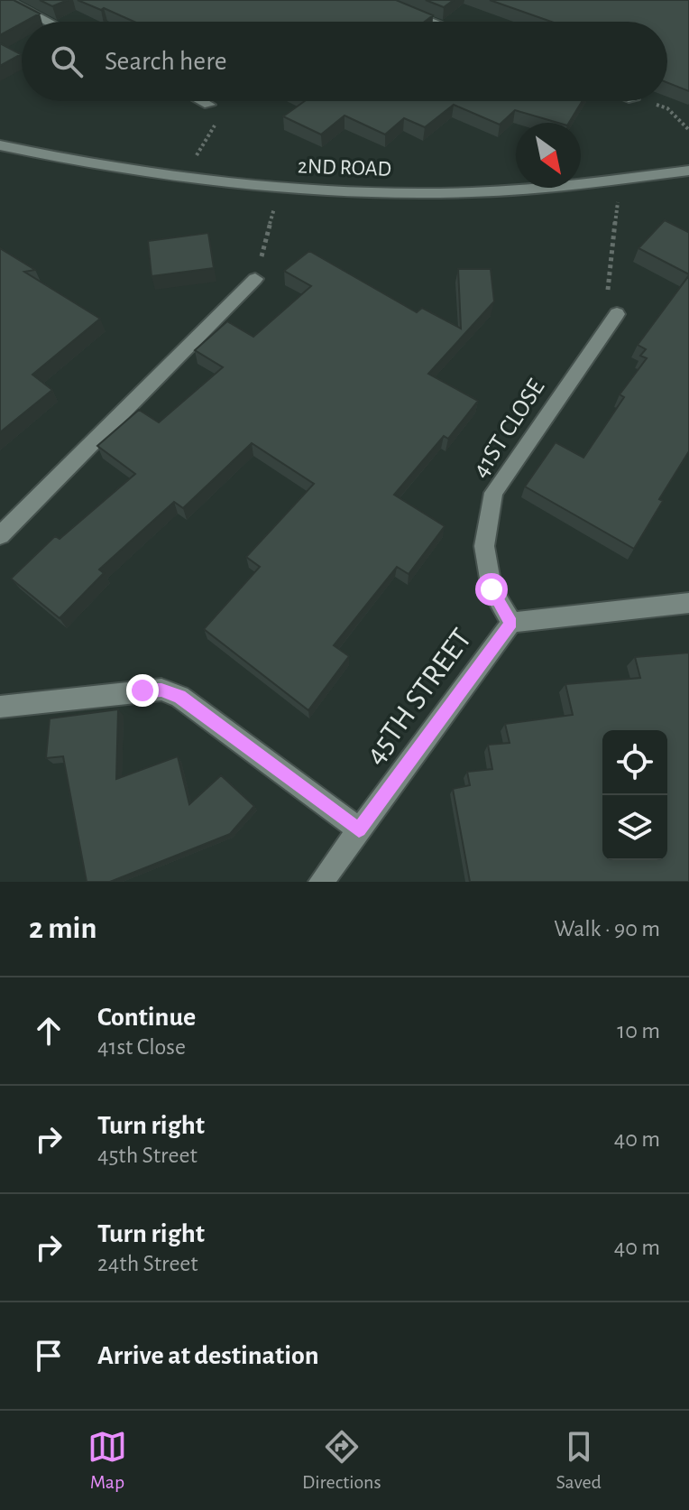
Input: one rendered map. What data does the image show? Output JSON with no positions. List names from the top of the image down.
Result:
{
  "streets": {
    "street": ["2ND ROAD", "41ST CLOSE", "45TH STREET"]
  },
  "crossings": [
    ["41ST CLOSE", "45TH STREET"]
  ],
  "north": "bottom right",
  "page": {
    "search": "Search here",
    "heading": ["2 min", "Walk · 90 m"],
    "list": [
      ["Continue", "41st Close", "10 m"],
      ["Turn right", "45th Street", "40 m"],
      ["Turn right", "24th Street", "40 m"],
      "Arrive at destination"
    ],
    "nav": ["Map", "Directions", "Saved"]
  }
}
